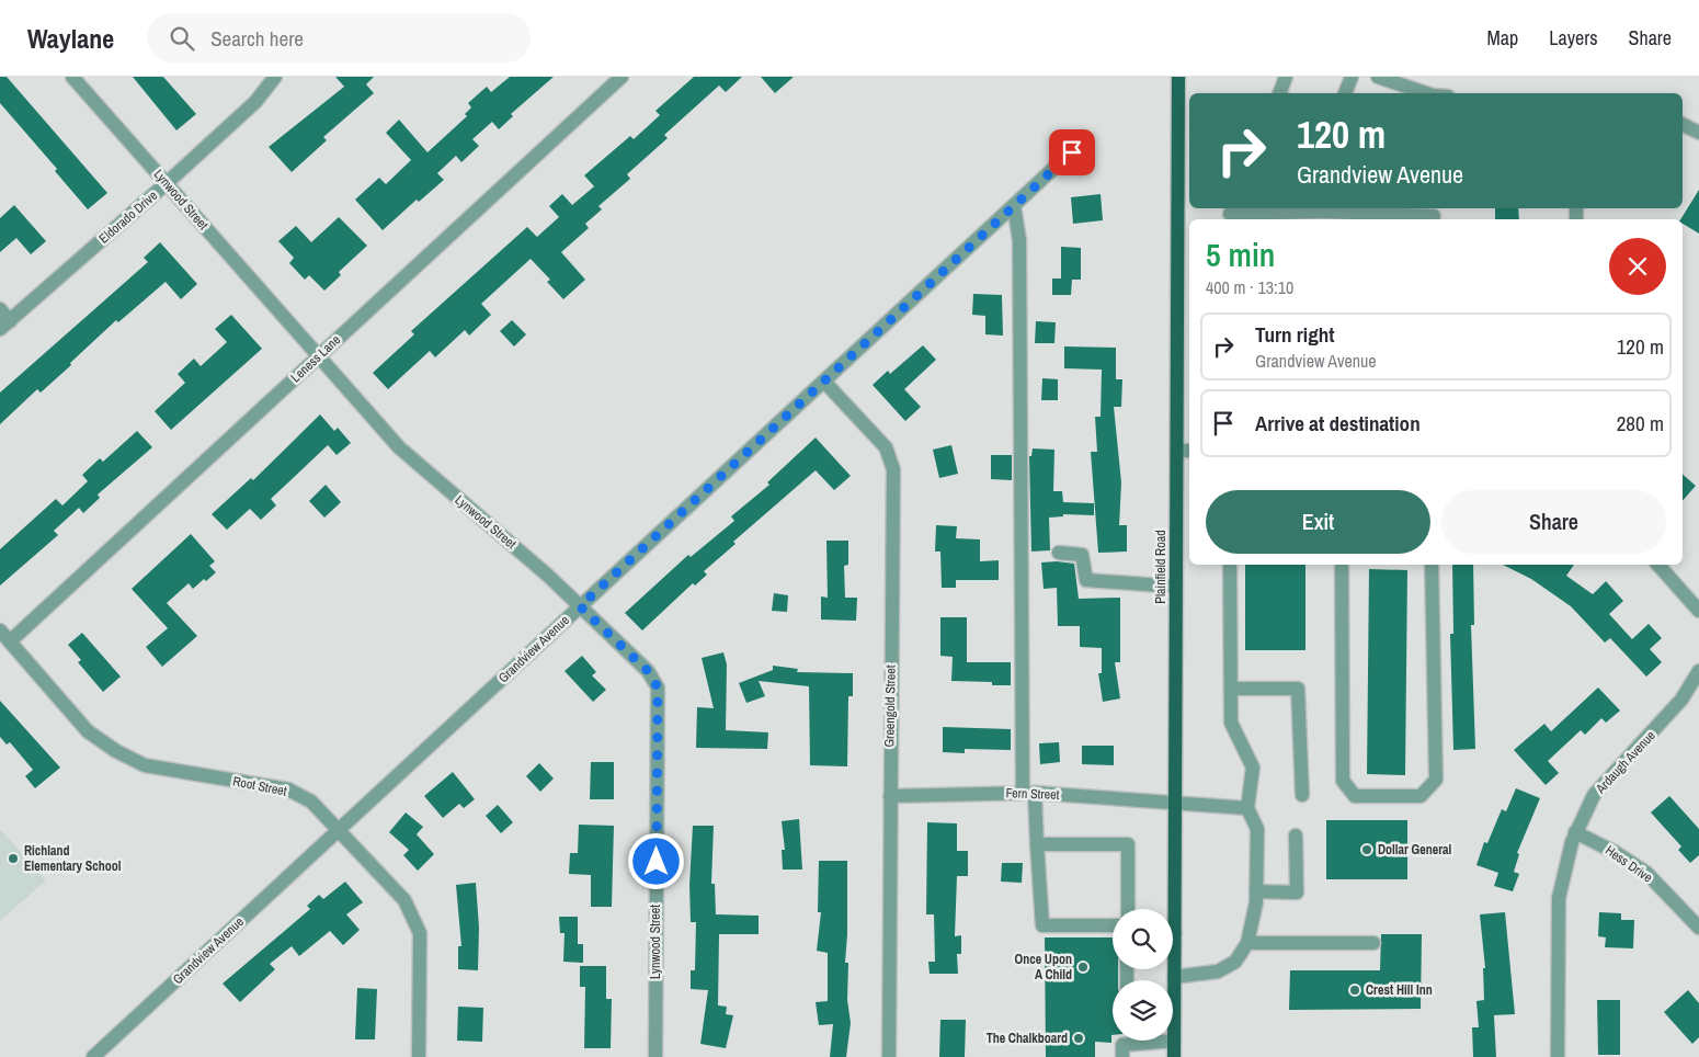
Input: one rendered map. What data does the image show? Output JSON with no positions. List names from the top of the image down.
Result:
{
  "streets": {
    "main road": ["Plainfield Road"],
    "street": [
      "Lynwood Street",
      "Eldorado Drive",
      "Leness Lane",
      "Grandview Avenue",
      "Greengold Street",
      "Ardaugh Avenue",
      "Root Street",
      "Fern Street",
      "Hess Drive"
    ]
  },
  "crossings": [
    ["Lynwood Street", "Eldorado Drive"],
    ["Lynwood Street", "Leness Lane"],
    ["Lynwood Street", "Grandview Avenue"],
    ["Leness Lane", "Root Street"],
    ["Plainfield Road", "Fern Street"],
    ["Grandview Avenue", "Greengold Street"],
    ["Grandview Avenue", "Root Street"],
    ["Greengold Street", "Fern Street"],
    ["Ardaugh Avenue", "Hess Drive"]
  ],
  "places": [
    "Dollar General",
    "Richland Elementary School",
    "Once Upon A Child",
    "Crest Hill Inn",
    "The Chalkboard"
  ],
  "page": {
    "header": "Waylane",
    "search": "Search here",
    "nav": ["Map", "Layers", "Share"],
    "turn": ["120 m", "Grandview Avenue"],
    "heading": ["5 min", "400 m · 13:10"],
    "list": [
      {
        "name": "Turn right",
        "note": "Grandview Avenue",
        "value": "120 m"
      },
      {
        "name": "Arrive at destination",
        "value": "280 m"
      }
    ],
    "buttons": ["Exit", "Share"]
  }
}
